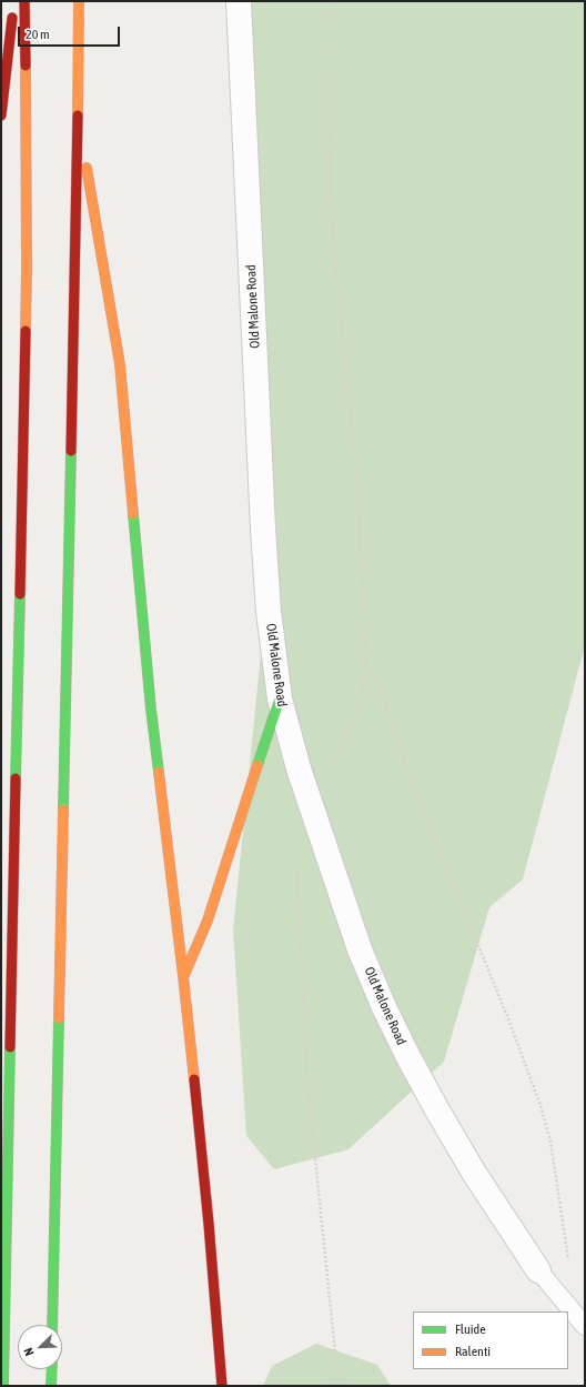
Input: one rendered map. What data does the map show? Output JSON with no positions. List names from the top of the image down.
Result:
{
  "streets": {
    "street": ["Old Malone Road"]
  },
  "legend": ["Fluide", "Ralenti"],
  "scale_bar": "20 m",
  "north": "bottom left"
}
